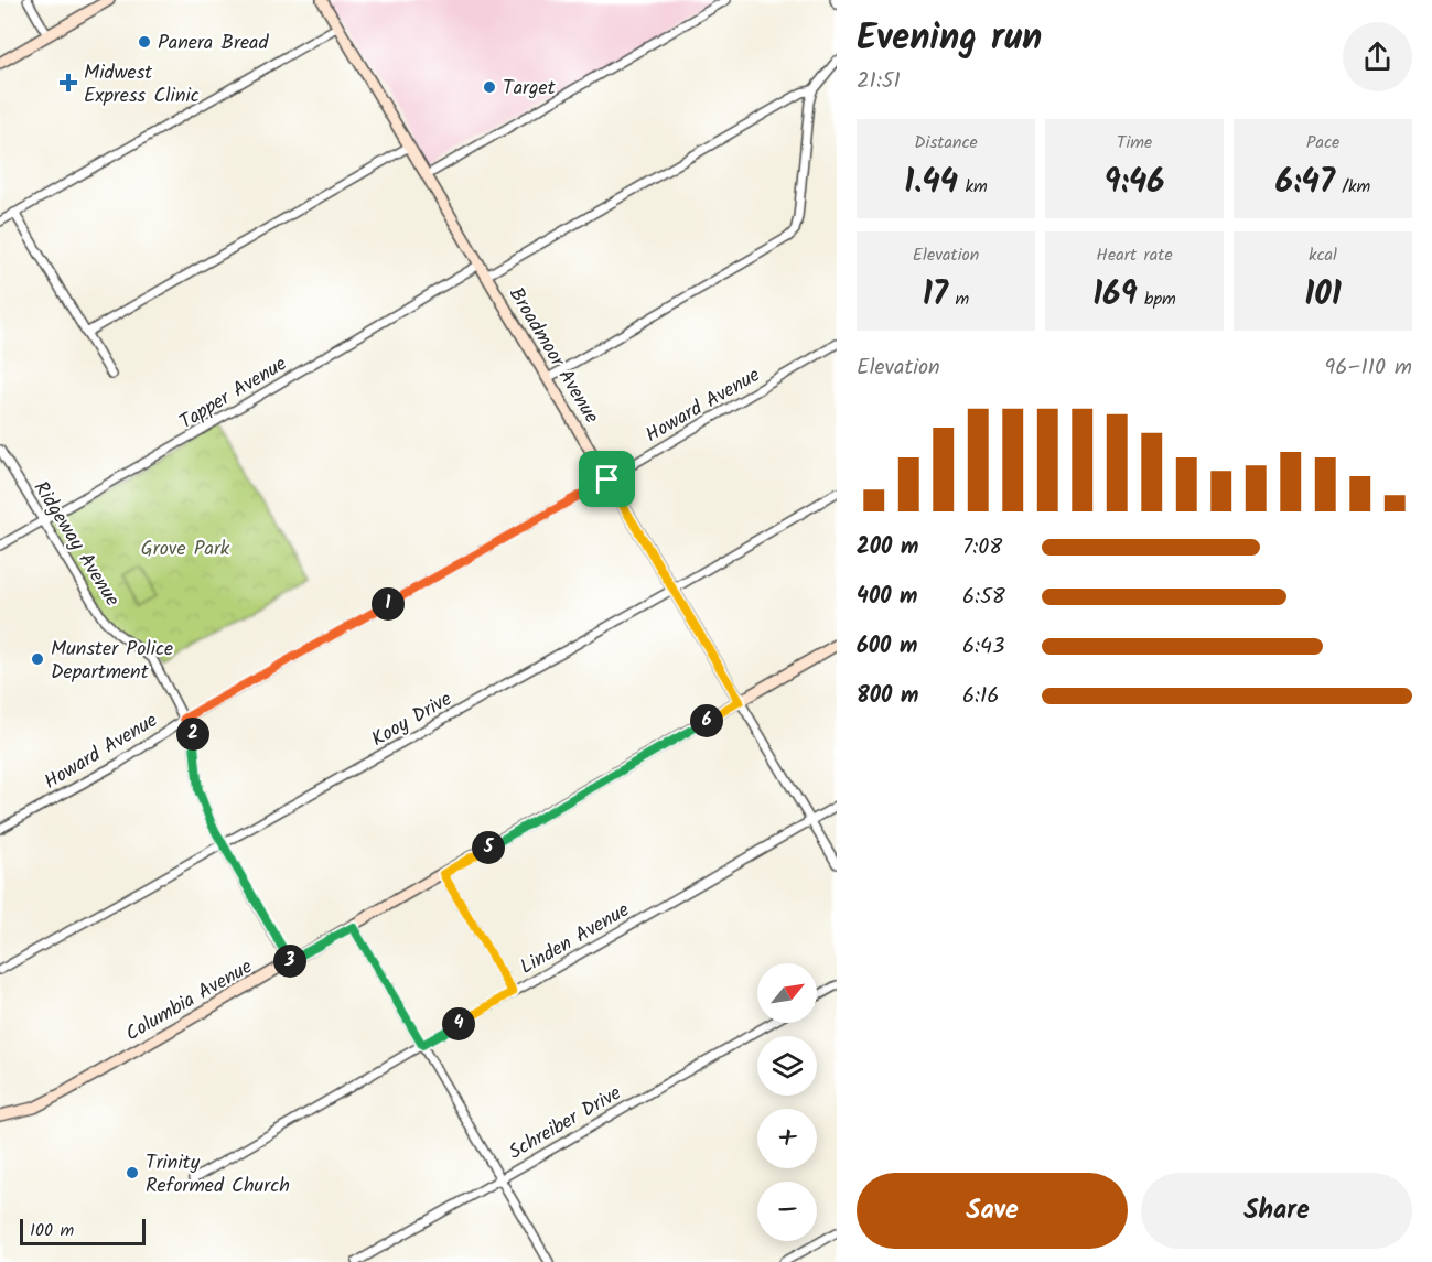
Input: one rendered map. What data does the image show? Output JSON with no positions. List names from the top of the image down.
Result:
{
  "streets": {
    "street": [
      "Broadmoor Avenue",
      "Tapper Avenue",
      "Howard Avenue",
      "Ridgeway Avenue",
      "Kooy Drive",
      "Linden Avenue",
      "Columbia Avenue",
      "Schreiber Drive"
    ]
  },
  "crossings": [
    ["Broadmoor Avenue", "Tapper Avenue"],
    ["Broadmoor Avenue", "Howard Avenue"],
    ["Broadmoor Avenue", "Kooy Drive"],
    ["Broadmoor Avenue", "Linden Avenue"],
    ["Broadmoor Avenue", "Columbia Avenue"],
    ["Tapper Avenue", "Ridgeway Avenue"],
    ["Howard Avenue", "Ridgeway Avenue"],
    ["Ridgeway Avenue", "Kooy Drive"],
    ["Ridgeway Avenue", "Columbia Avenue"]
  ],
  "parks": ["Grove Park"],
  "places": {
    "other": [
      "Panera Bread",
      "Target",
      "Munster Police Department",
      "Trinity Reformed Church"
    ],
    "health": ["Midwest Express Clinic"]
  },
  "scale_bar": "100 m",
  "north": "top right",
  "page": {
    "heading": ["Evening run", "21:51"],
    "stats": [
      ["Distance", "1.44 km"],
      ["Time", "9:46"],
      ["Pace", "6:47 /km"],
      ["Elevation", "17 m"],
      ["Heart rate", "169 bpm"],
      ["kcal", "101"]
    ],
    "chart": ["Elevation", "96–110 m"],
    "list": [
      {
        "name": "200 m",
        "note": "7:08"
      },
      {
        "name": "400 m",
        "note": "6:58"
      },
      {
        "name": "600 m",
        "note": "6:43"
      },
      {
        "name": "800 m",
        "note": "6:16"
      }
    ],
    "pins": [
      "1",
      "6",
      "2",
      "5",
      "3",
      "4"
    ],
    "map_buttons": ["+", "−"],
    "buttons": ["Save", "Share"],
    "scale": "100 m"
  }
}
